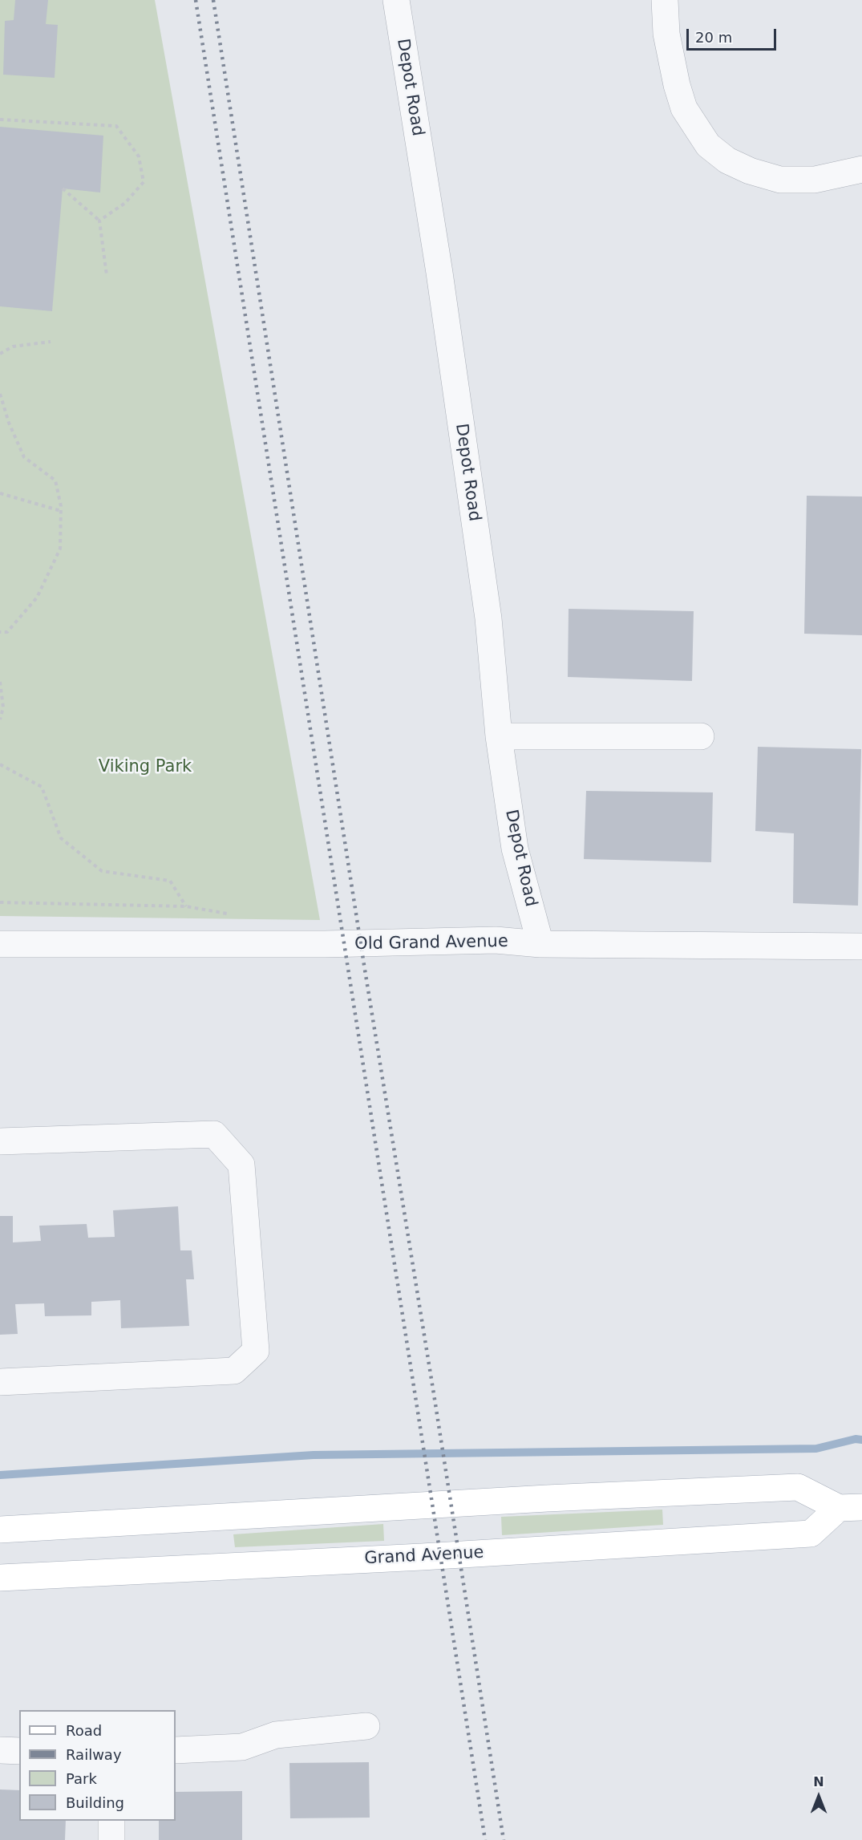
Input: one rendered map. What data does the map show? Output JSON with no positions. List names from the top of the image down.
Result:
{
  "streets": {
    "main road": ["Grand Avenue"],
    "street": ["Depot Road", "Old Grand Avenue"]
  },
  "crossings": [
    ["Depot Road", "Old Grand Avenue"]
  ],
  "parks": ["Viking Park"],
  "legend": [
    "Road",
    "Railway",
    "Park",
    "Building"
  ],
  "scale_bar": "20 m",
  "north": "top"
}
